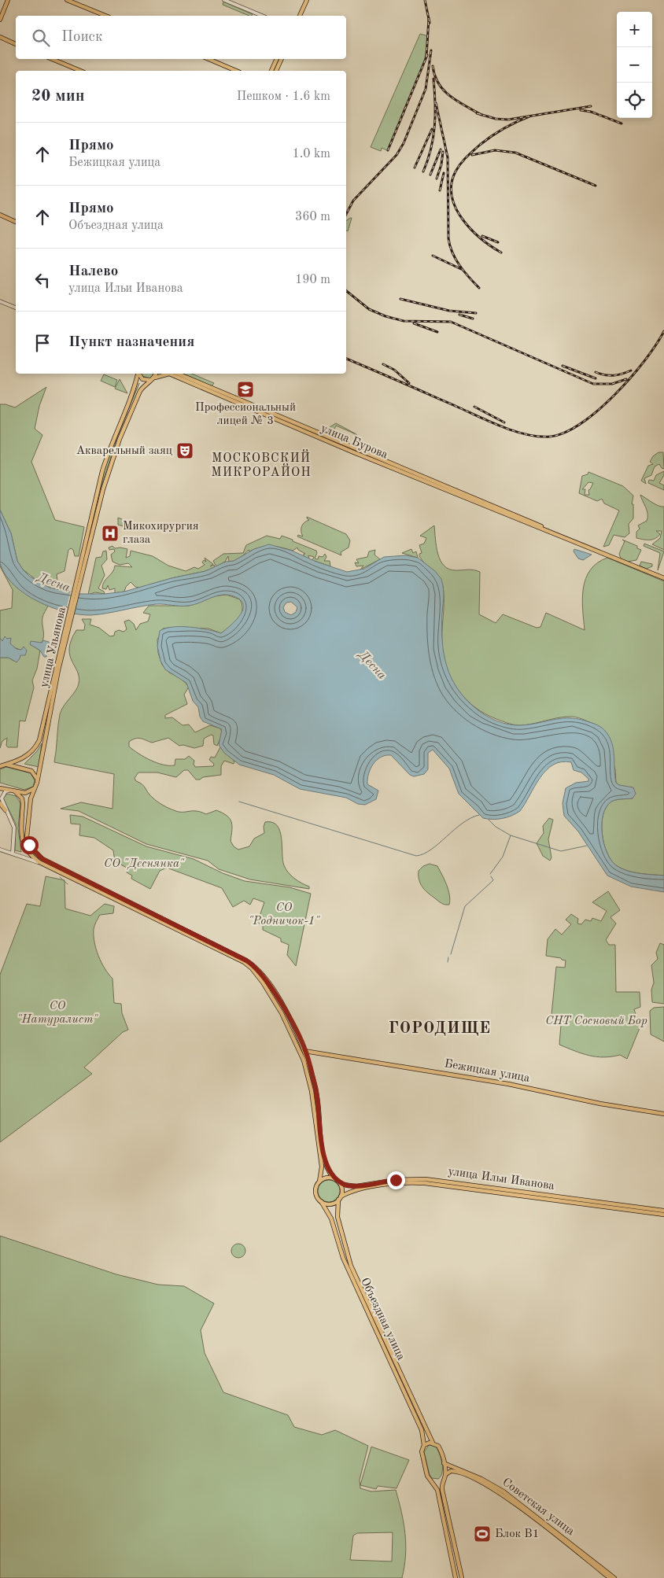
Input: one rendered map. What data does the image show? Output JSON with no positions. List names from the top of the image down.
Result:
{
  "streets": {
    "main road": [
      "улица Бурова",
      "улица Ульянова",
      "Бежицкая улица",
      "улица Ильи Иванова",
      "Объездная улица",
      "Советская улица"
    ]
  },
  "crossings": [
    ["улица Бурова", "улица Ульянова"],
    ["улица Ульянова", "Бежицкая улица"],
    ["улица Ильи Иванова", "Объездная улица"],
    ["Объездная улица", "Советская улица"]
  ],
  "districts": ["МОСКОВСКИЙ МИКРОРАЙОН", "ГОРОДИЩЕ"],
  "water": ["Десна"],
  "parks": [
    "СО \"Деснянка\"",
    "СО \"Родничок-1\"",
    "СО \"Натуралист\"",
    "СНТ Сосновый Бор"
  ],
  "places": {
    "school or university": ["Профессиональный лицей № 3"],
    "theatre": ["Акварельный заяц"],
    "hospital": ["Микохирургия глаза"],
    "sports": ["Блок В1"]
  },
  "page": {
    "map_buttons": ["+", "−"],
    "search": "Поиск",
    "heading": ["20 мин", "Пешком · 1.6 km"],
    "list": [
      ["Прямо", "Бежицкая улица", "1.0 km"],
      ["Прямо", "Объездная улица", "360 m"],
      ["Налево", "улица Ильи Иванова", "190 m"],
      "Пункт назначения"
    ]
  }
}
